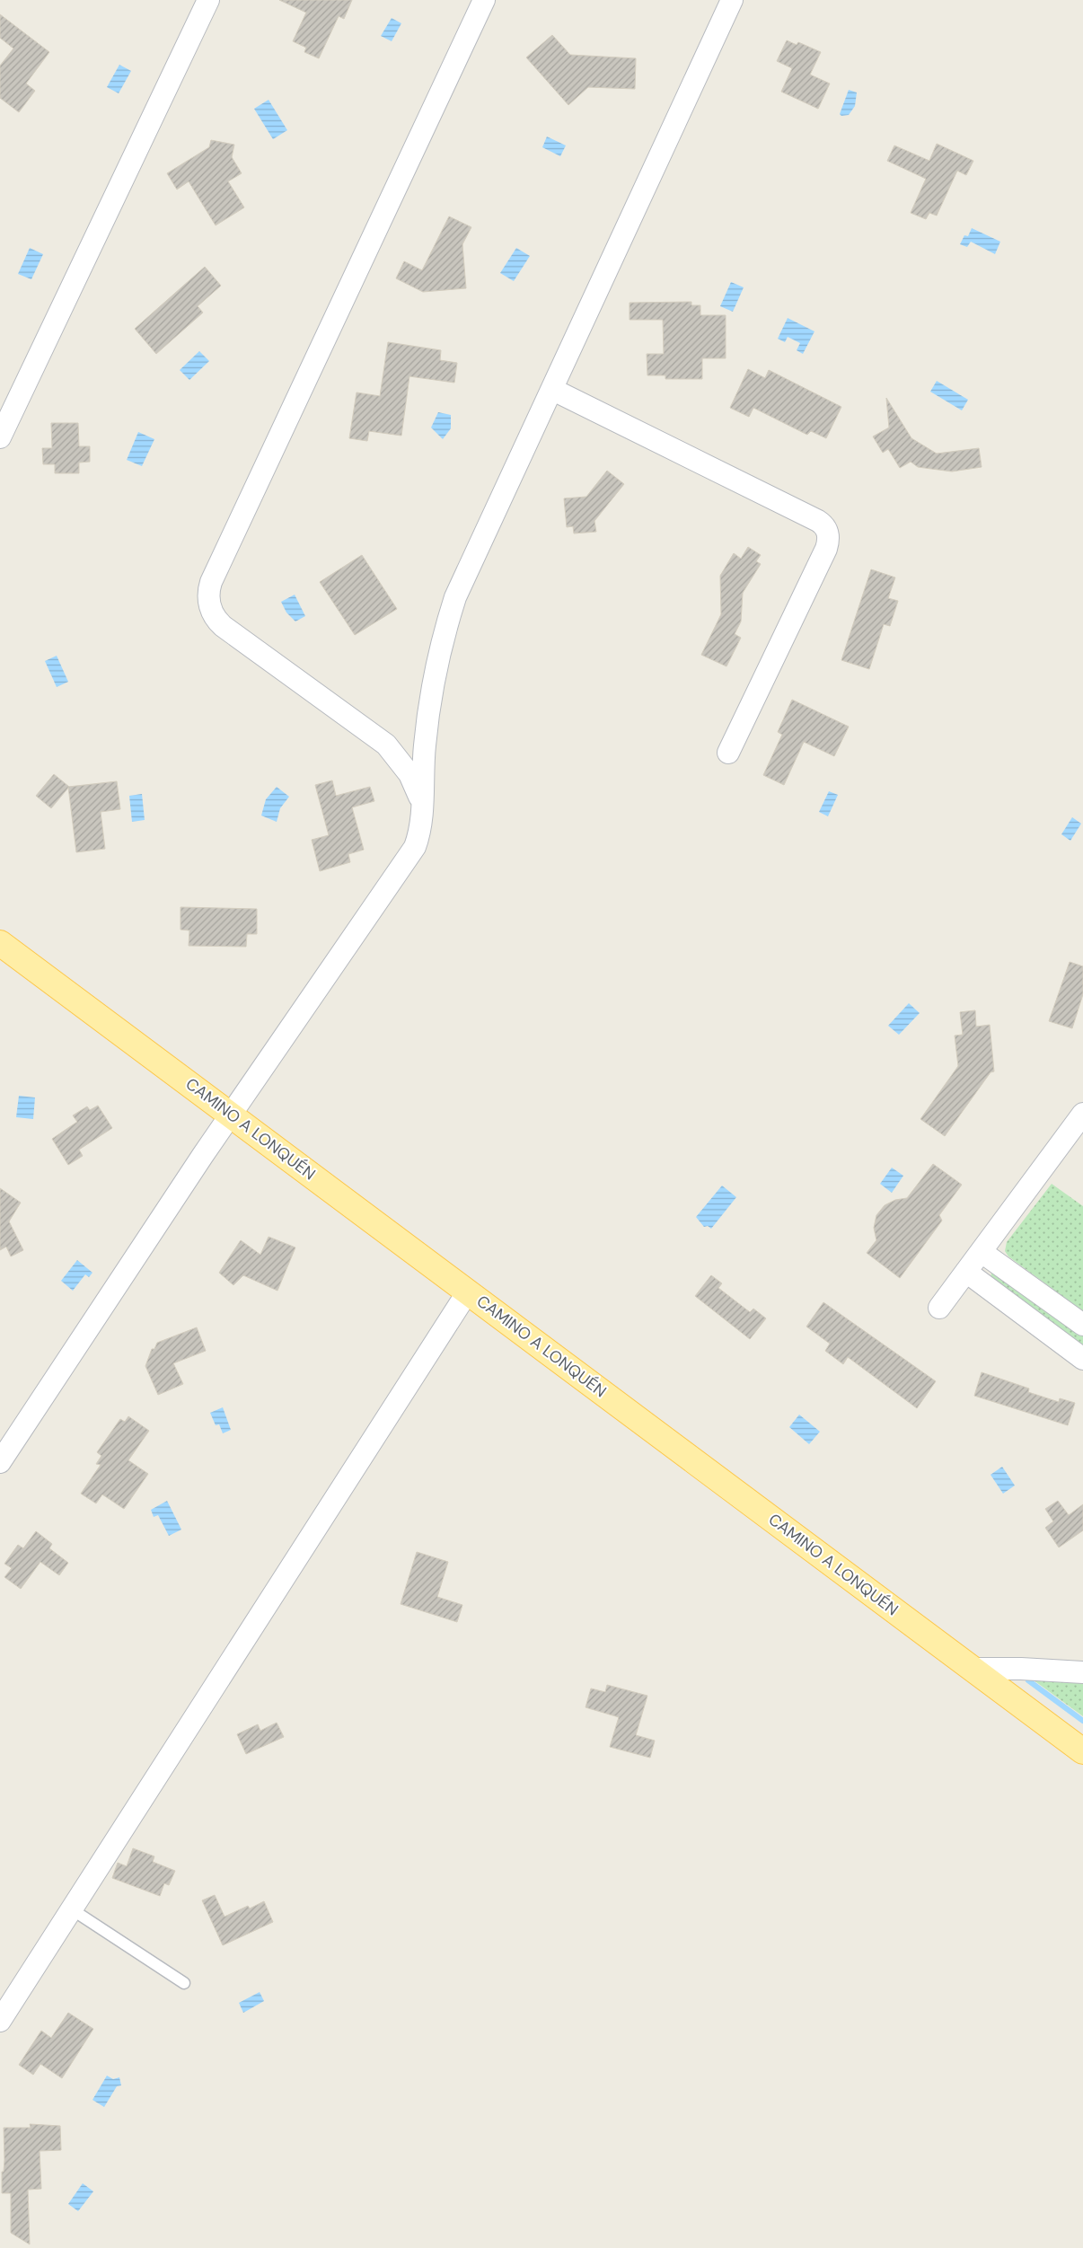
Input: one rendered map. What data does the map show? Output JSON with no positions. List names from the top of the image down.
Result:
{
  "streets": {
    "main road": ["CAMINO A LONQUÉN"]
  }
}
